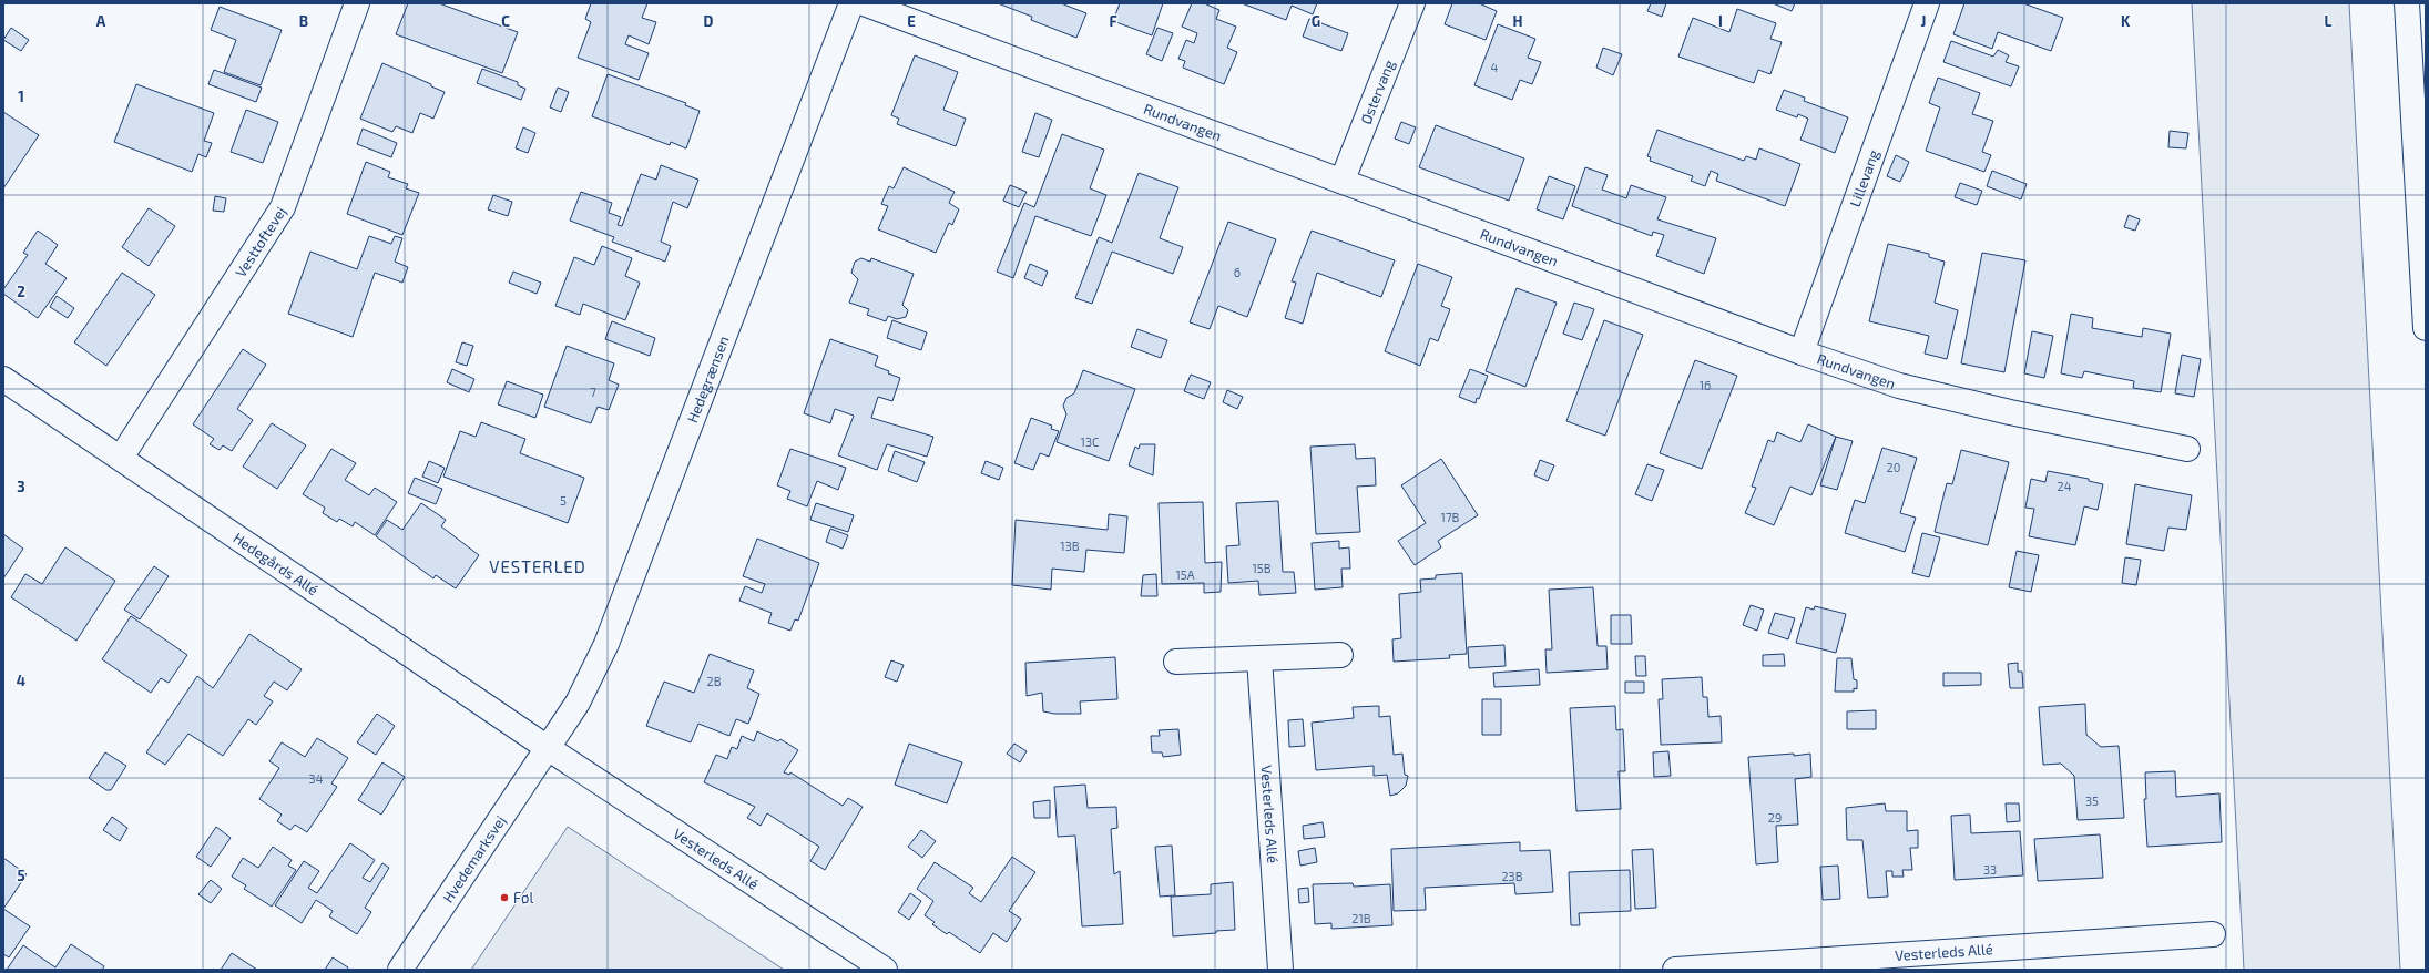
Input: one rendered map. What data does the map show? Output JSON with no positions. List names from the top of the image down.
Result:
{
  "streets": {
    "street": [
      "Østervang",
      "Rundvangen",
      "Lillevang",
      "Vesttoftevej",
      "Hedegrænsen",
      "Hedegårds Allé",
      "Vesterleds Allé",
      "Hvedemarksvej"
    ]
  },
  "crossings": [
    ["Østervang", "Rundvangen"],
    ["Rundvangen", "Lillevang"],
    ["Vesttoftevej", "Hedegårds Allé"],
    ["Hedegrænsen", "Hedegårds Allé"],
    ["Hedegrænsen", "Vesterleds Allé"],
    ["Hedegrænsen", "Hvedemarksvej"],
    ["Hedegårds Allé", "Vesterleds Allé"],
    ["Hedegårds Allé", "Hvedemarksvej"],
    ["Vesterleds Allé", "Hvedemarksvej"]
  ],
  "districts": ["VESTERLED"],
  "places": ["Føl"],
  "house_numbers": [
    "4",
    "6",
    "16",
    "7",
    "13C",
    "20",
    "24",
    "5",
    "17B",
    "13B",
    "15B",
    "15A",
    "2B",
    "34",
    "35",
    "29",
    "33",
    "23B",
    "21B"
  ],
  "grid": {
    "columns": [
      "A",
      "B",
      "C",
      "D",
      "E",
      "F",
      "G",
      "H",
      "I",
      "J",
      "K",
      "L"
    ],
    "rows": [
      "1",
      "2",
      "3",
      "4",
      "5"
    ]
  }
}
